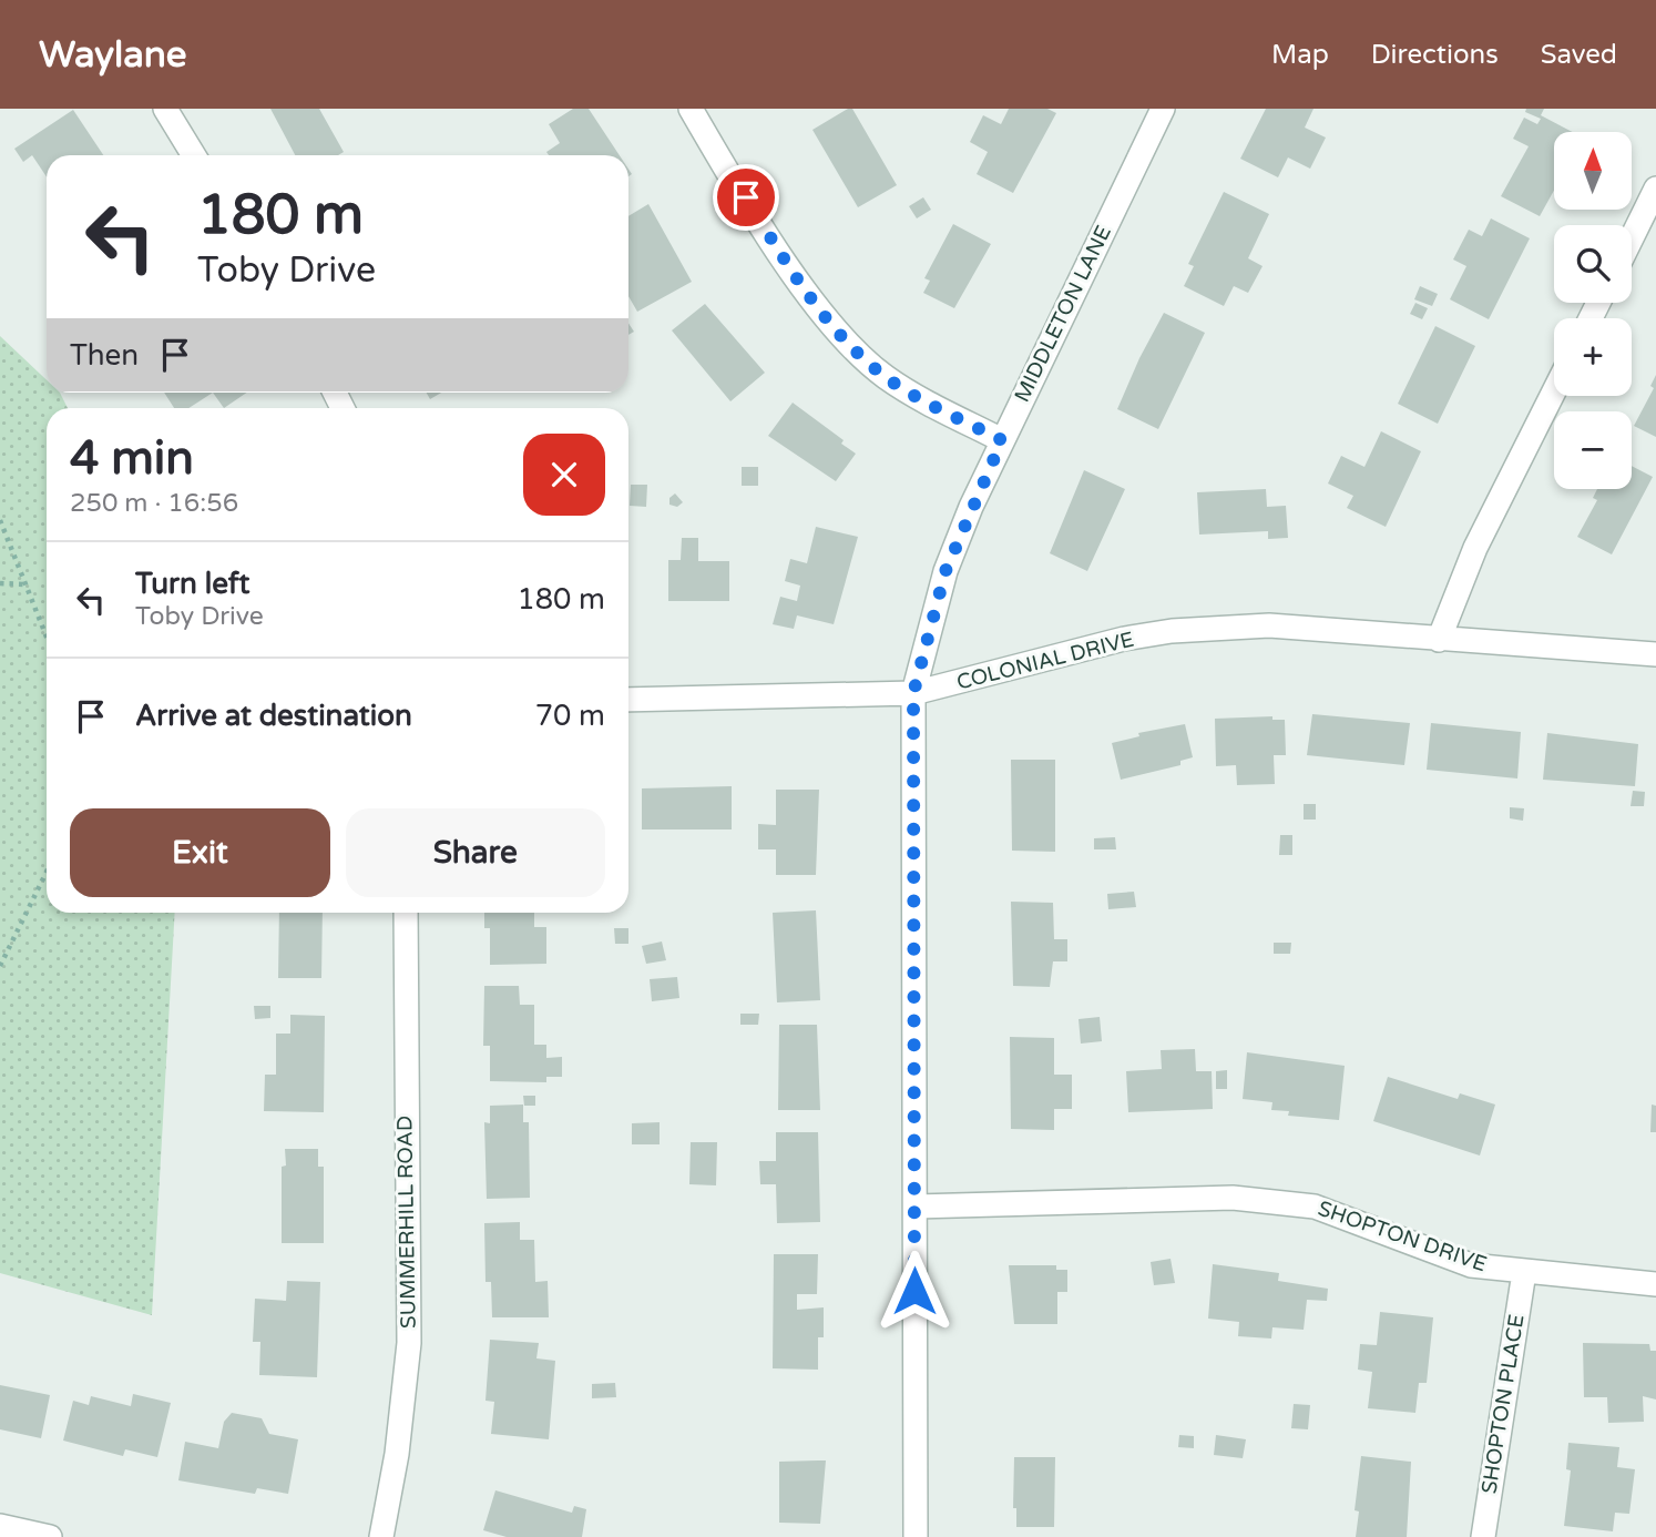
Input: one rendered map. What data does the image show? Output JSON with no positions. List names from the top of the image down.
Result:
{
  "streets": {
    "street": [
      "MIDDLETON LANE",
      "COLONIAL DRIVE",
      "SUMMERHILL ROAD",
      "SHOPTON DRIVE",
      "SHOPTON PLACE"
    ]
  },
  "crossings": [
    ["MIDDLETON LANE", "COLONIAL DRIVE"],
    ["MIDDLETON LANE", "SHOPTON DRIVE"],
    ["SHOPTON DRIVE", "SHOPTON PLACE"]
  ],
  "north": "top",
  "page": {
    "header": "Waylane",
    "nav": ["Map", "Directions", "Saved"],
    "map_buttons": ["+", "−"],
    "turn": ["180 m", "Toby Drive"],
    "then": "Then",
    "heading": ["4 min", "250 m · 16:56"],
    "list": [
      {
        "name": "Turn left",
        "note": "Toby Drive",
        "value": "180 m"
      },
      {
        "name": "Arrive at destination",
        "value": "70 m"
      }
    ],
    "buttons": ["Exit", "Share"]
  }
}
